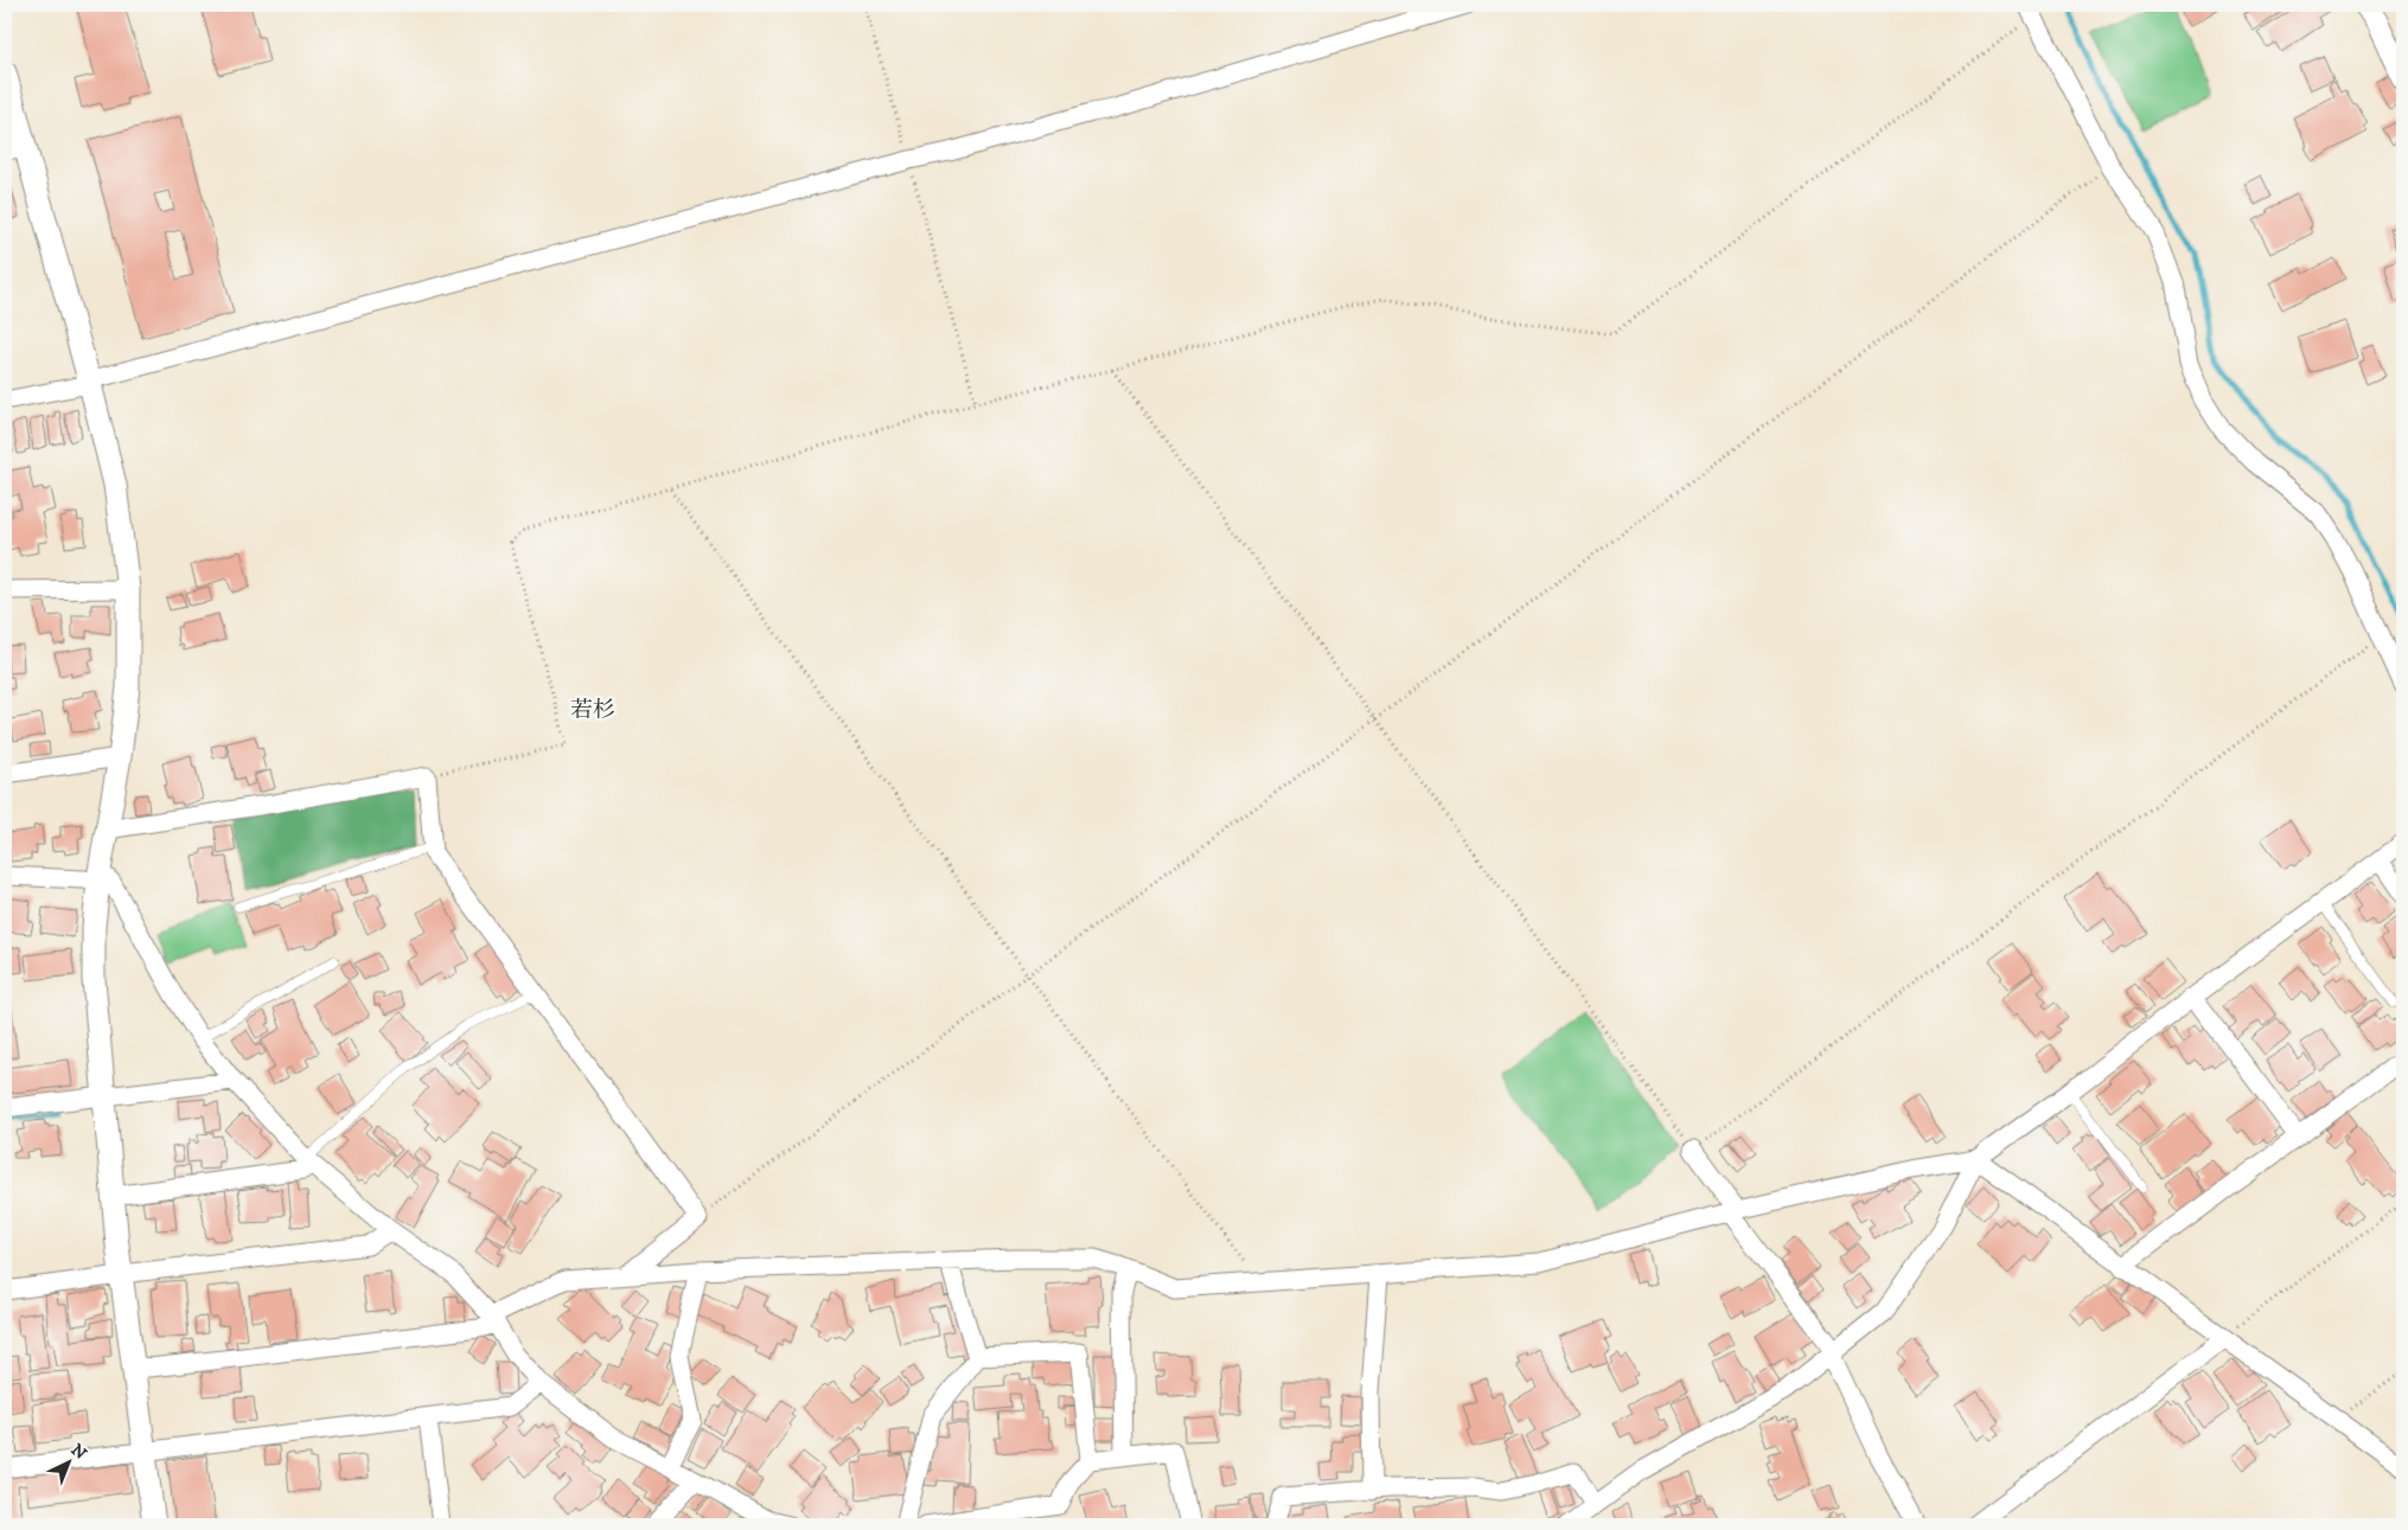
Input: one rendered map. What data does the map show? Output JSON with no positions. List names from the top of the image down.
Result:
{
  "districts": ["若杉"],
  "north": "top right"
}
